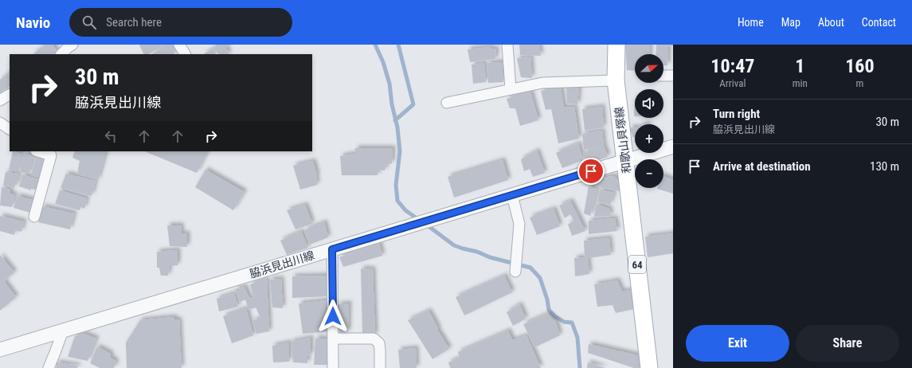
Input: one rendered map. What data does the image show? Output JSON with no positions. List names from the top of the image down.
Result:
{
  "streets": {
    "main road": ["和歌山貝塚線", "64"],
    "street": ["脇浜見出川線"]
  },
  "crossings": [
    ["和歌山貝塚線", "脇浜見出川線"]
  ],
  "north": "right",
  "page": {
    "header": "Navio",
    "search": "Search here",
    "nav": [
      "Home",
      "Map",
      "About",
      "Contact"
    ],
    "eta": [
      "10:47",
      "Arrival",
      "1",
      "min",
      "160",
      "m"
    ],
    "map_buttons": ["+", "−"],
    "turn": ["30 m", "脇浜見出川線"],
    "list": [
      {
        "name": "Turn right",
        "note": "脇浜見出川線",
        "value": "30 m"
      },
      {
        "name": "Arrive at destination",
        "value": "130 m"
      }
    ],
    "buttons": ["Exit", "Share"]
  }
}
